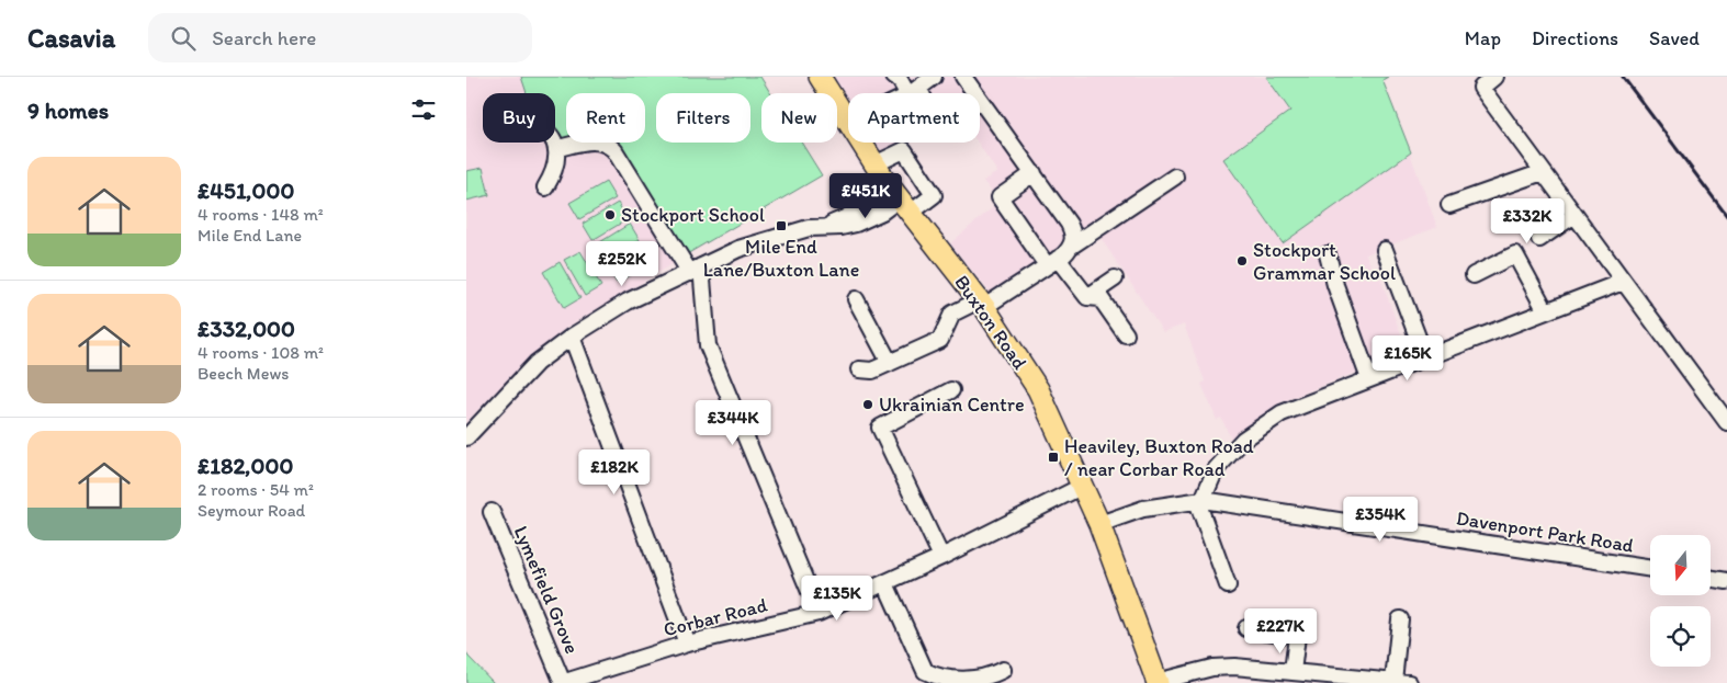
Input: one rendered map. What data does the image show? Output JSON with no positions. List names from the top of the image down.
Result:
{
  "streets": {
    "highway": ["Buxton Road"],
    "street": ["Davenport Park Road", "Lymefield Grove", "Corbar Road"]
  },
  "crossings": [
    ["Buxton Road", "Davenport Park Road"],
    ["Buxton Road", "Corbar Road"],
    ["Lymefield Grove", "Corbar Road"]
  ],
  "places": {
    "other": ["Stockport School", "Stockport Grammar School", "Ukrainian Centre"],
    "transit": ["Mile End Lane/Buxton Lane", "Heaviley, Buxton Road / near Corbar Road"]
  },
  "north": "bottom",
  "page": {
    "header": "Casavia",
    "search": "Search here",
    "nav": ["Map", "Directions", "Saved"],
    "heading": "9 homes",
    "chip": [
      "Buy",
      "Rent",
      "Filters",
      "New",
      "Apartment"
    ],
    "list": [
      {
        "name": "£451,000",
        "note": "4 rooms · 148 m² · Mile End Lane"
      },
      {
        "name": "£332,000",
        "note": "4 rooms · 108 m² · Beech Mews"
      },
      {
        "name": "£182,000",
        "note": "2 rooms · 54 m² · Seymour Road"
      }
    ],
    "price": [
      "£451K",
      "£332K",
      "£252K",
      "£165K",
      "£344K",
      "£182K",
      "£354K",
      "£135K",
      "£227K"
    ]
  }
}
